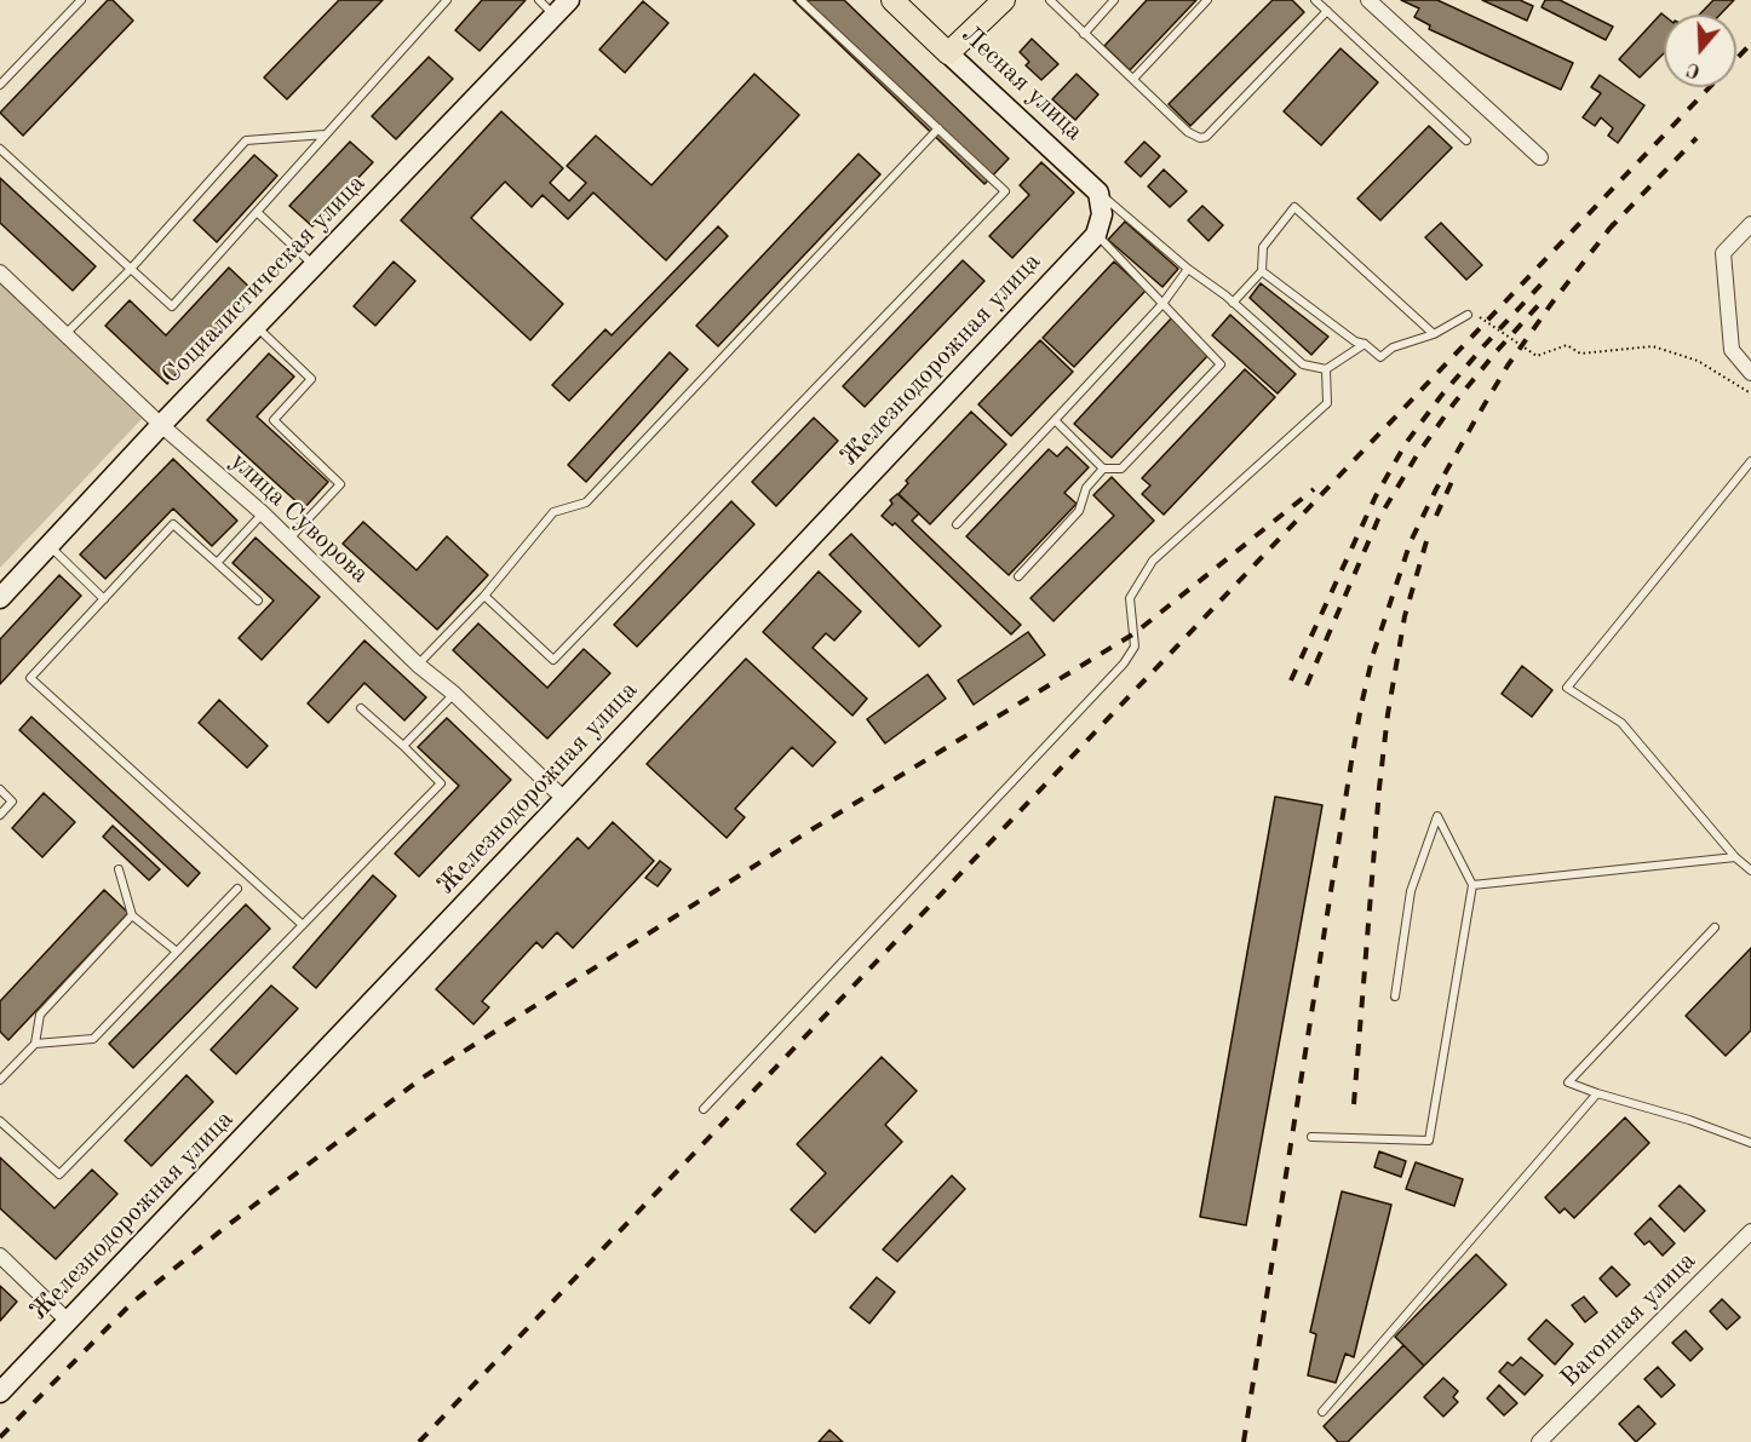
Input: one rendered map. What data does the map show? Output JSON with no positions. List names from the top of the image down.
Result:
{
  "streets": {
    "main road": ["Лесная улица", "Социалистическая улица", "Железнодорожная улица"],
    "street": ["улица Суворова", "Вагонная улица"]
  },
  "crossings": [
    ["Лесная улица", "Железнодорожная улица"],
    ["Социалистическая улица", "улица Суворова"],
    ["Железнодорожная улица", "улица Суворова"]
  ],
  "north": "bottom"
}
